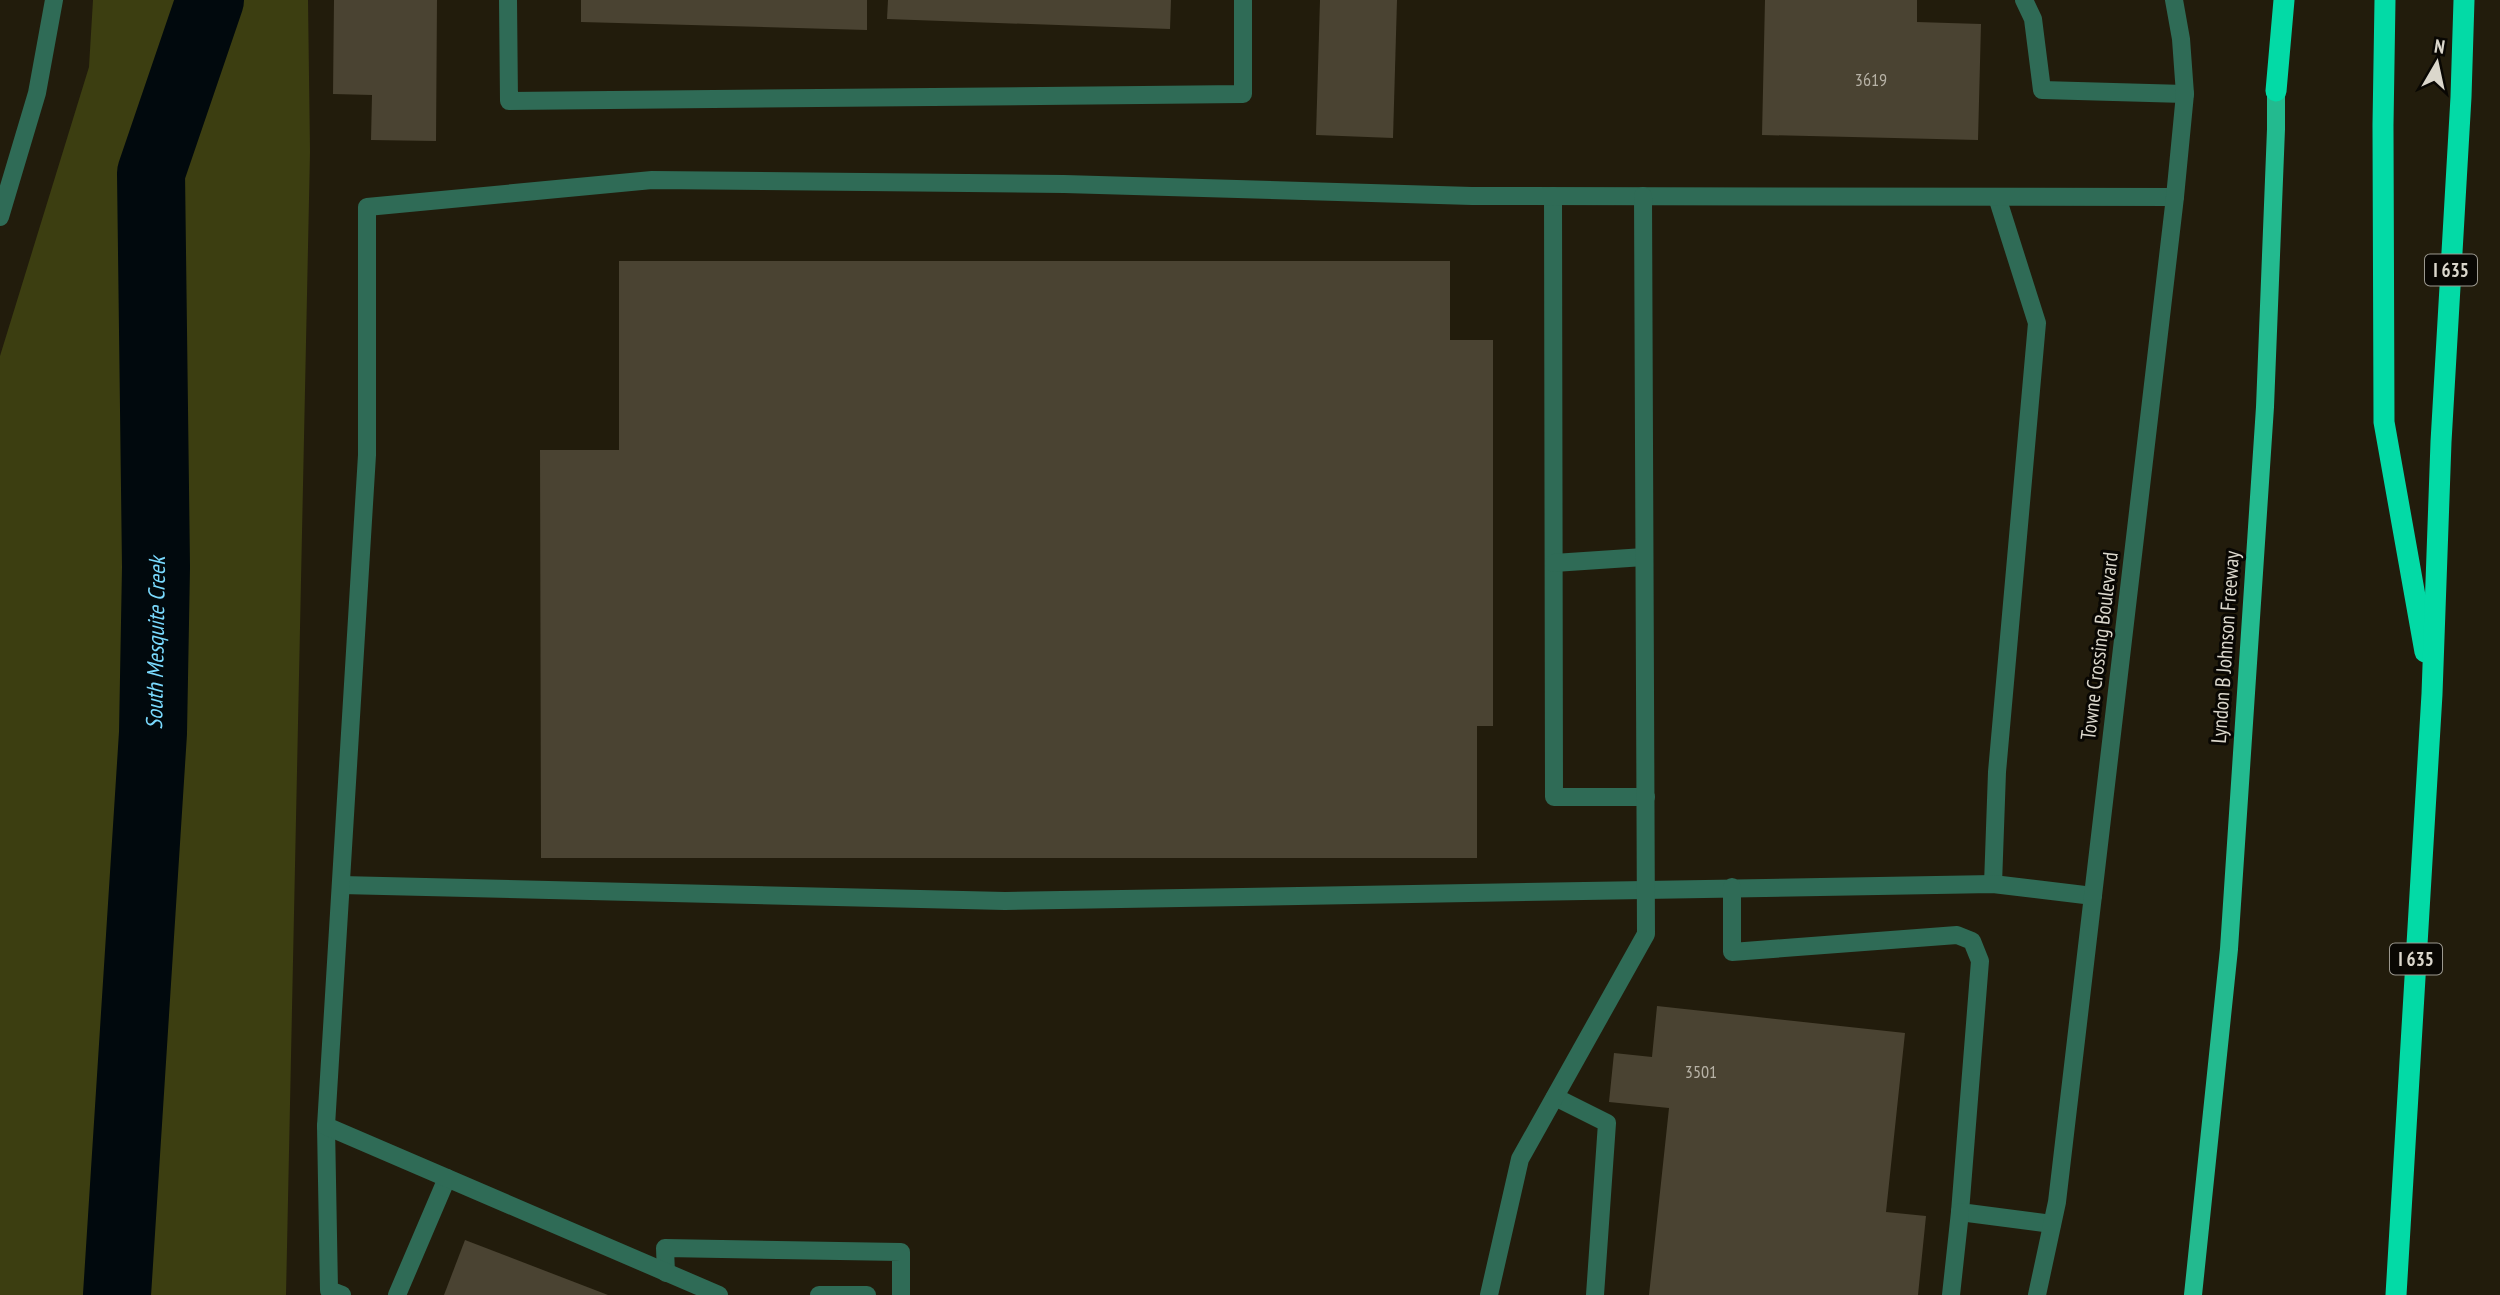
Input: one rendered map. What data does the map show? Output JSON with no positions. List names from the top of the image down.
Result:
{
  "streets": {
    "highway": ["I 635"],
    "main road": ["Lyndon B Johnson Freeway"],
    "street": ["Towne Crossing Boulevard"]
  },
  "water": ["South Mesquite Creek"],
  "house_numbers": ["3619", "3501"],
  "north": "top"
}
